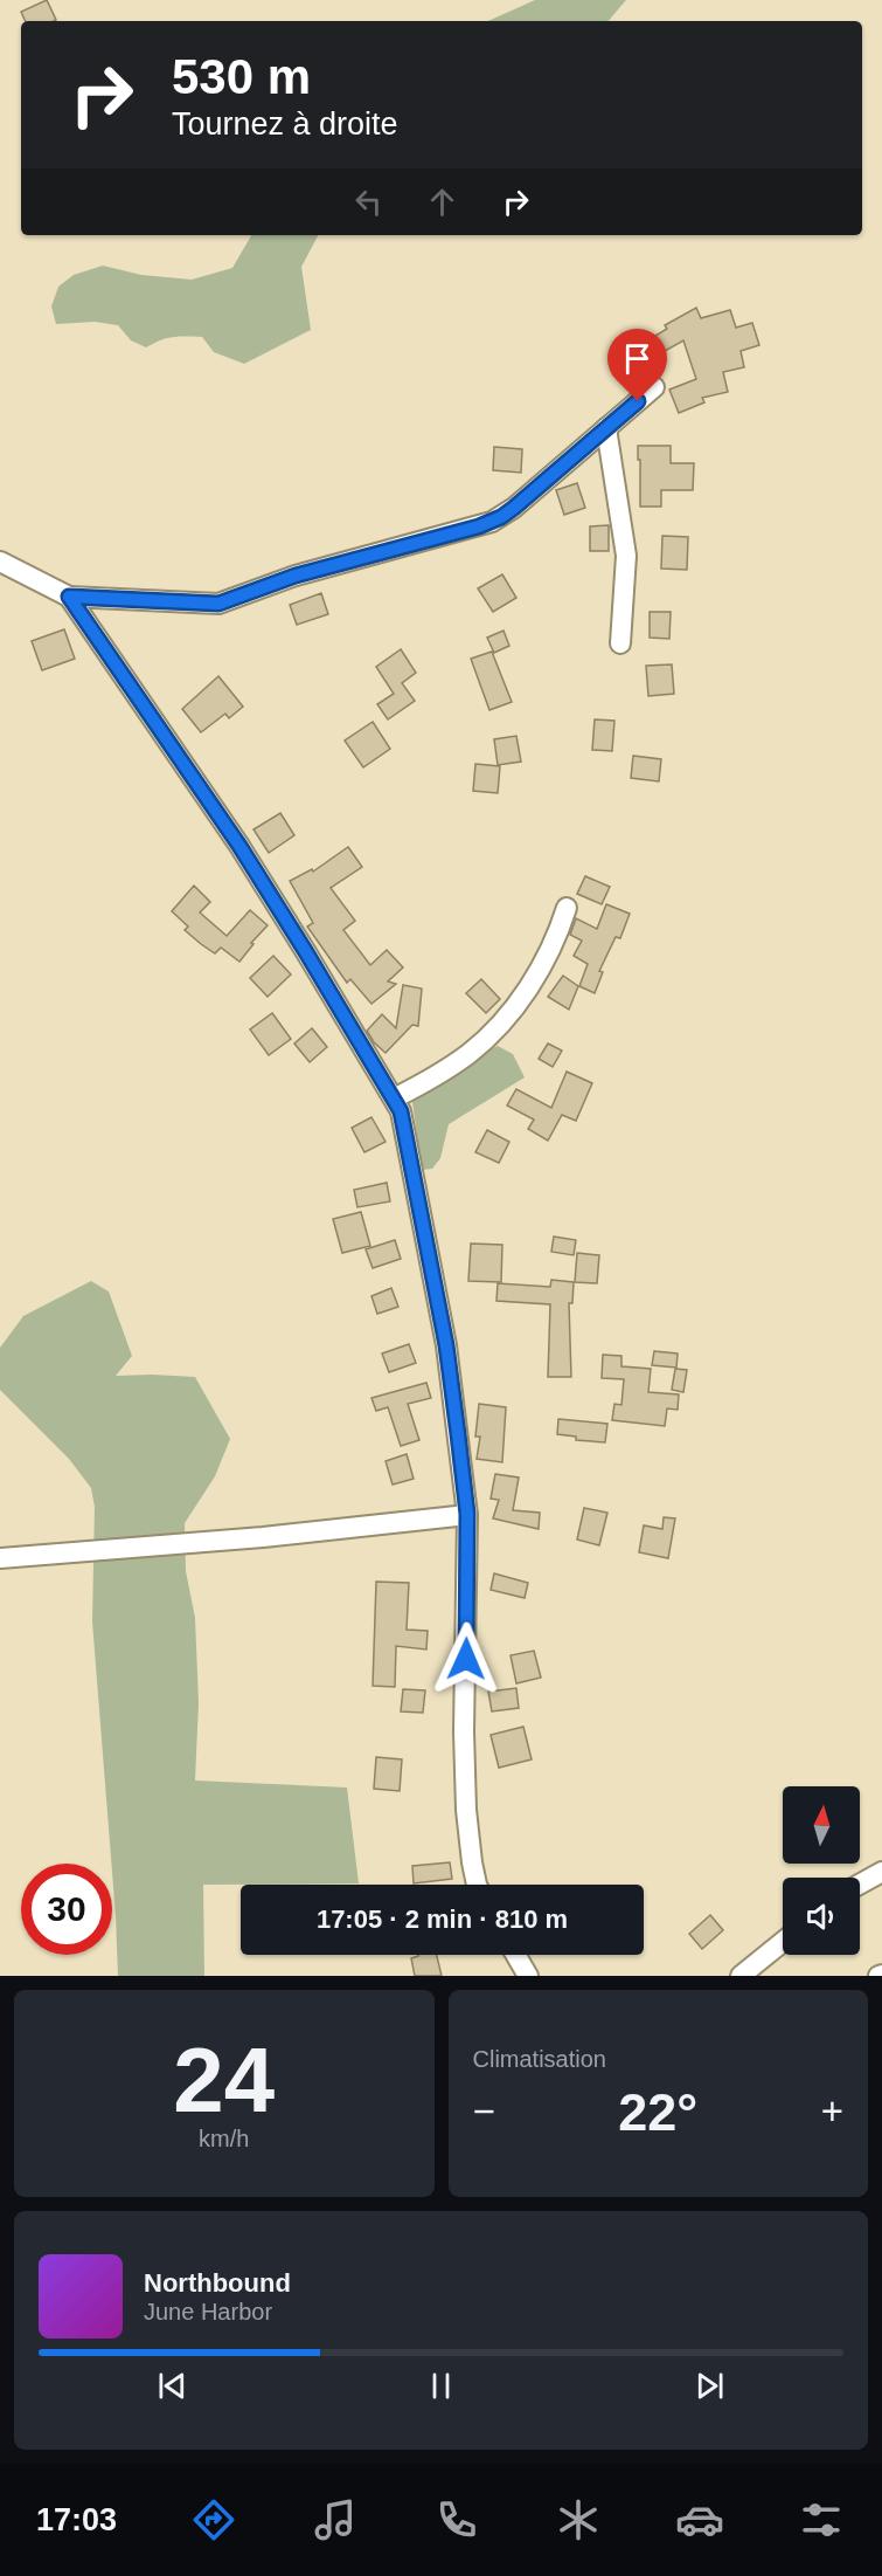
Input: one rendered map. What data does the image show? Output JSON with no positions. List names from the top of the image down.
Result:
{
  "north": "top",
  "page": {
    "turn": ["530 m", "Tournez à droite"],
    "limit": "30",
    "trip": "17:05 · 2 min · 810 m",
    "tile": [
      ["24", "km/h"],
      "Climatisation"
    ],
    "heat": ["−", "22°", "+"],
    "song": ["Northbound", "June Harbor"],
    "tabs": "17:03"
  }
}
